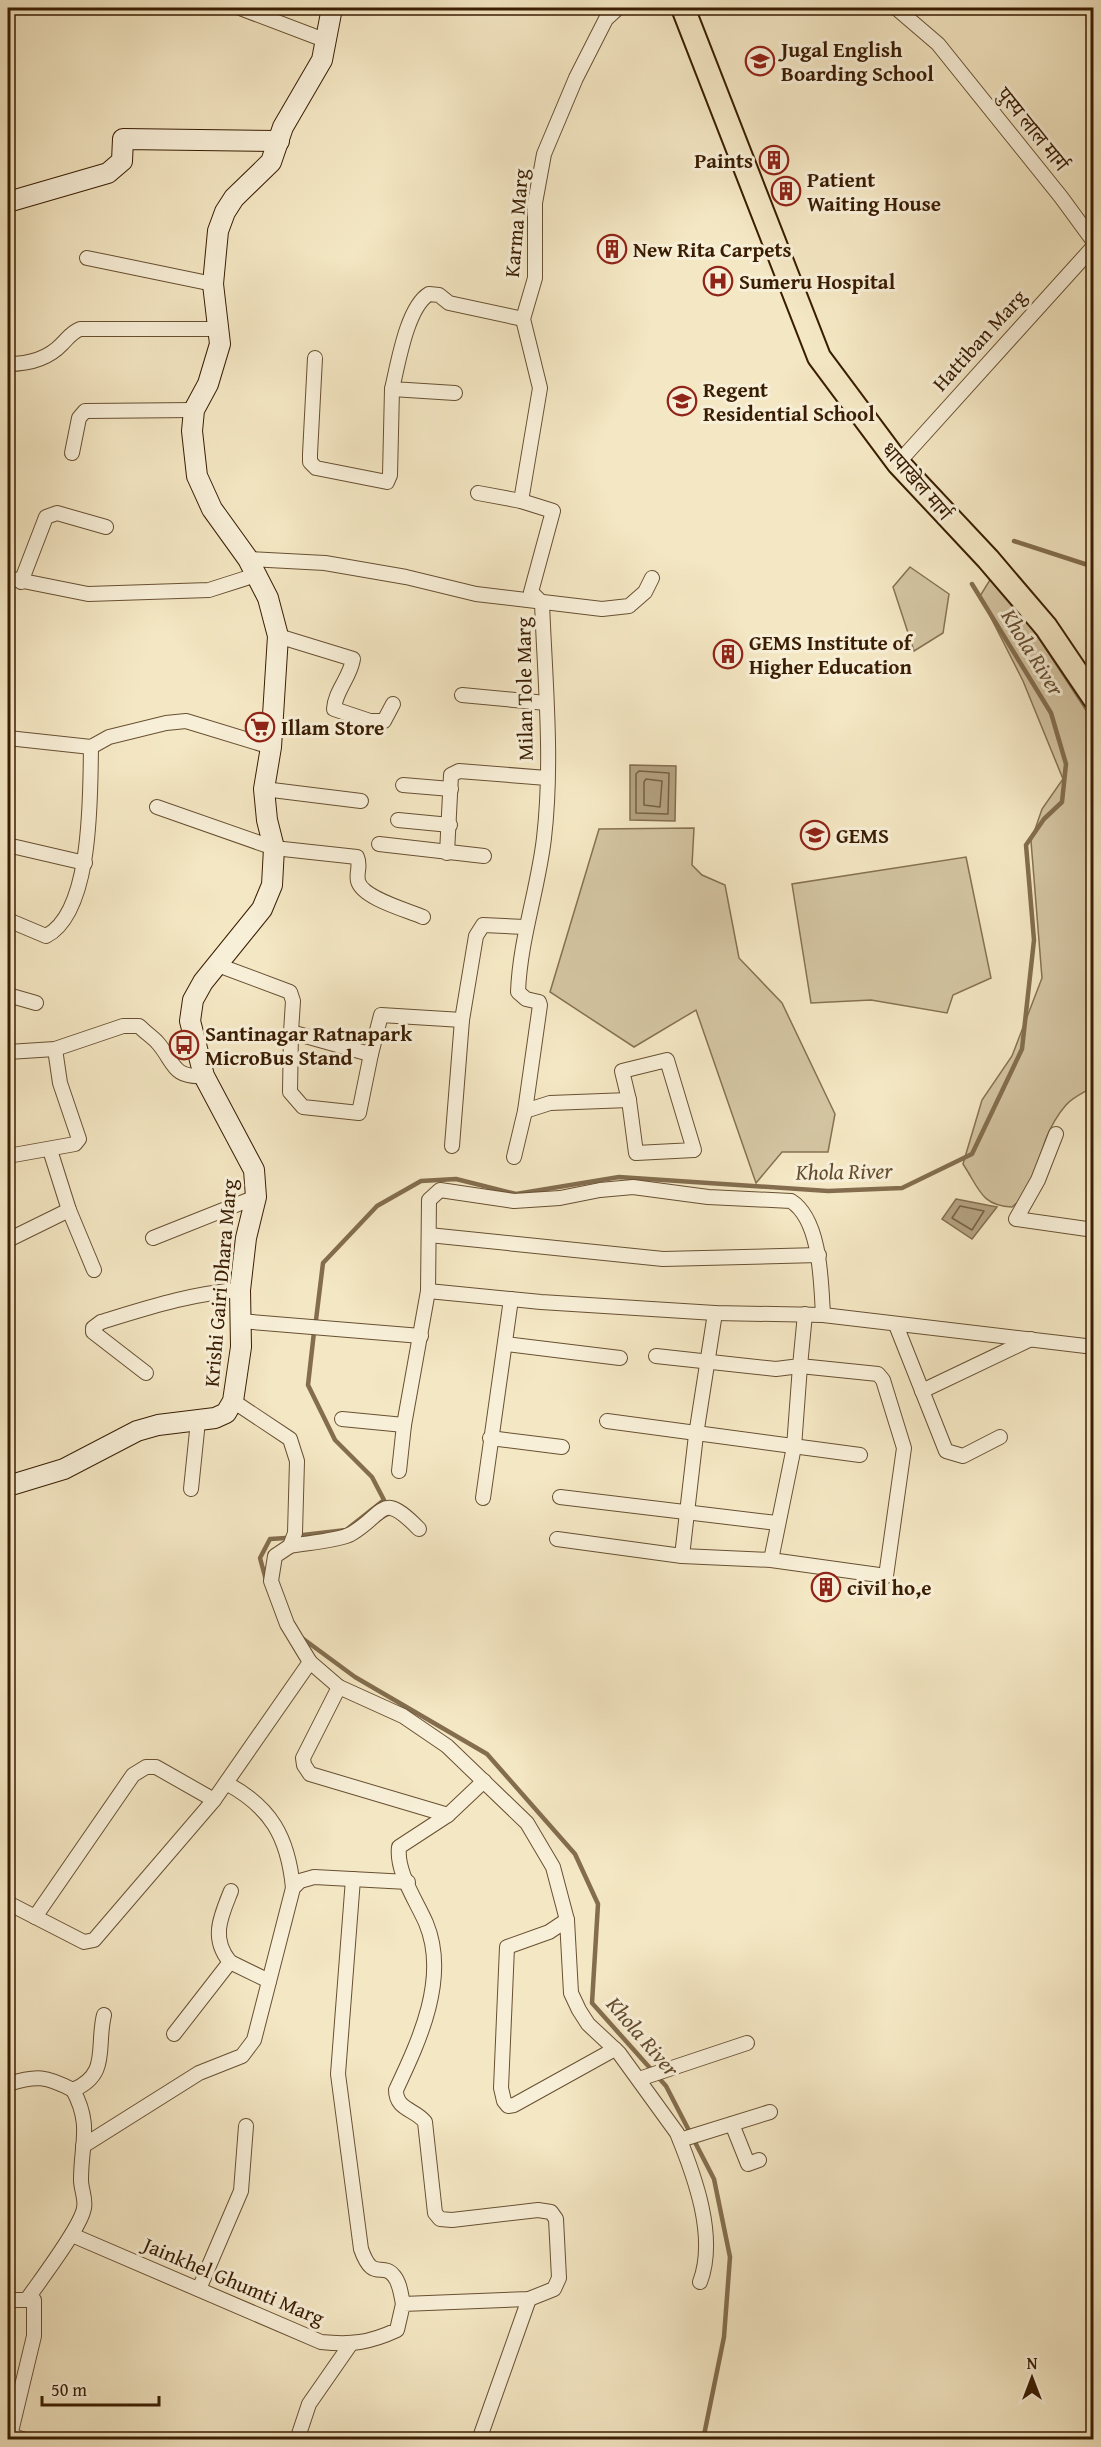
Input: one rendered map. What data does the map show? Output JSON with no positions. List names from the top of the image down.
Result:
{
  "streets": {
    "main road": ["धापाखेल मार्ग", "Krishi Gairi Dhara Marg"],
    "street": [
      "पुस्प लाल मार्ग",
      "Karma Marg",
      "Hattiban Marg",
      "Milan Tole Marg",
      "Jainkhel Ghumti Marg"
    ]
  },
  "crossings": [
    ["पुस्प लाल मार्ग", "Hattiban Marg"],
    ["Hattiban Marg", "धापाखेल मार्ग"],
    ["Milan Tole Marg", "Krishi Gairi Dhara Marg"]
  ],
  "water": ["Khola River"],
  "places": {
    "school or university": ["Jugal English Boarding School", "Regent Residential School", "GEMS"],
    "building": [
      "Paints",
      "Patient Waiting House",
      "New Rita Carpets",
      "GEMS Institute of Higher Education",
      "civil ho,e"
    ],
    "hospital": ["Sumeru Hospital"],
    "supermarket": ["Illam Store"],
    "bus stop": ["Santinagar Ratnapark MicroBus Stand"]
  },
  "scale_bar": "50 m",
  "north": "top"
}
